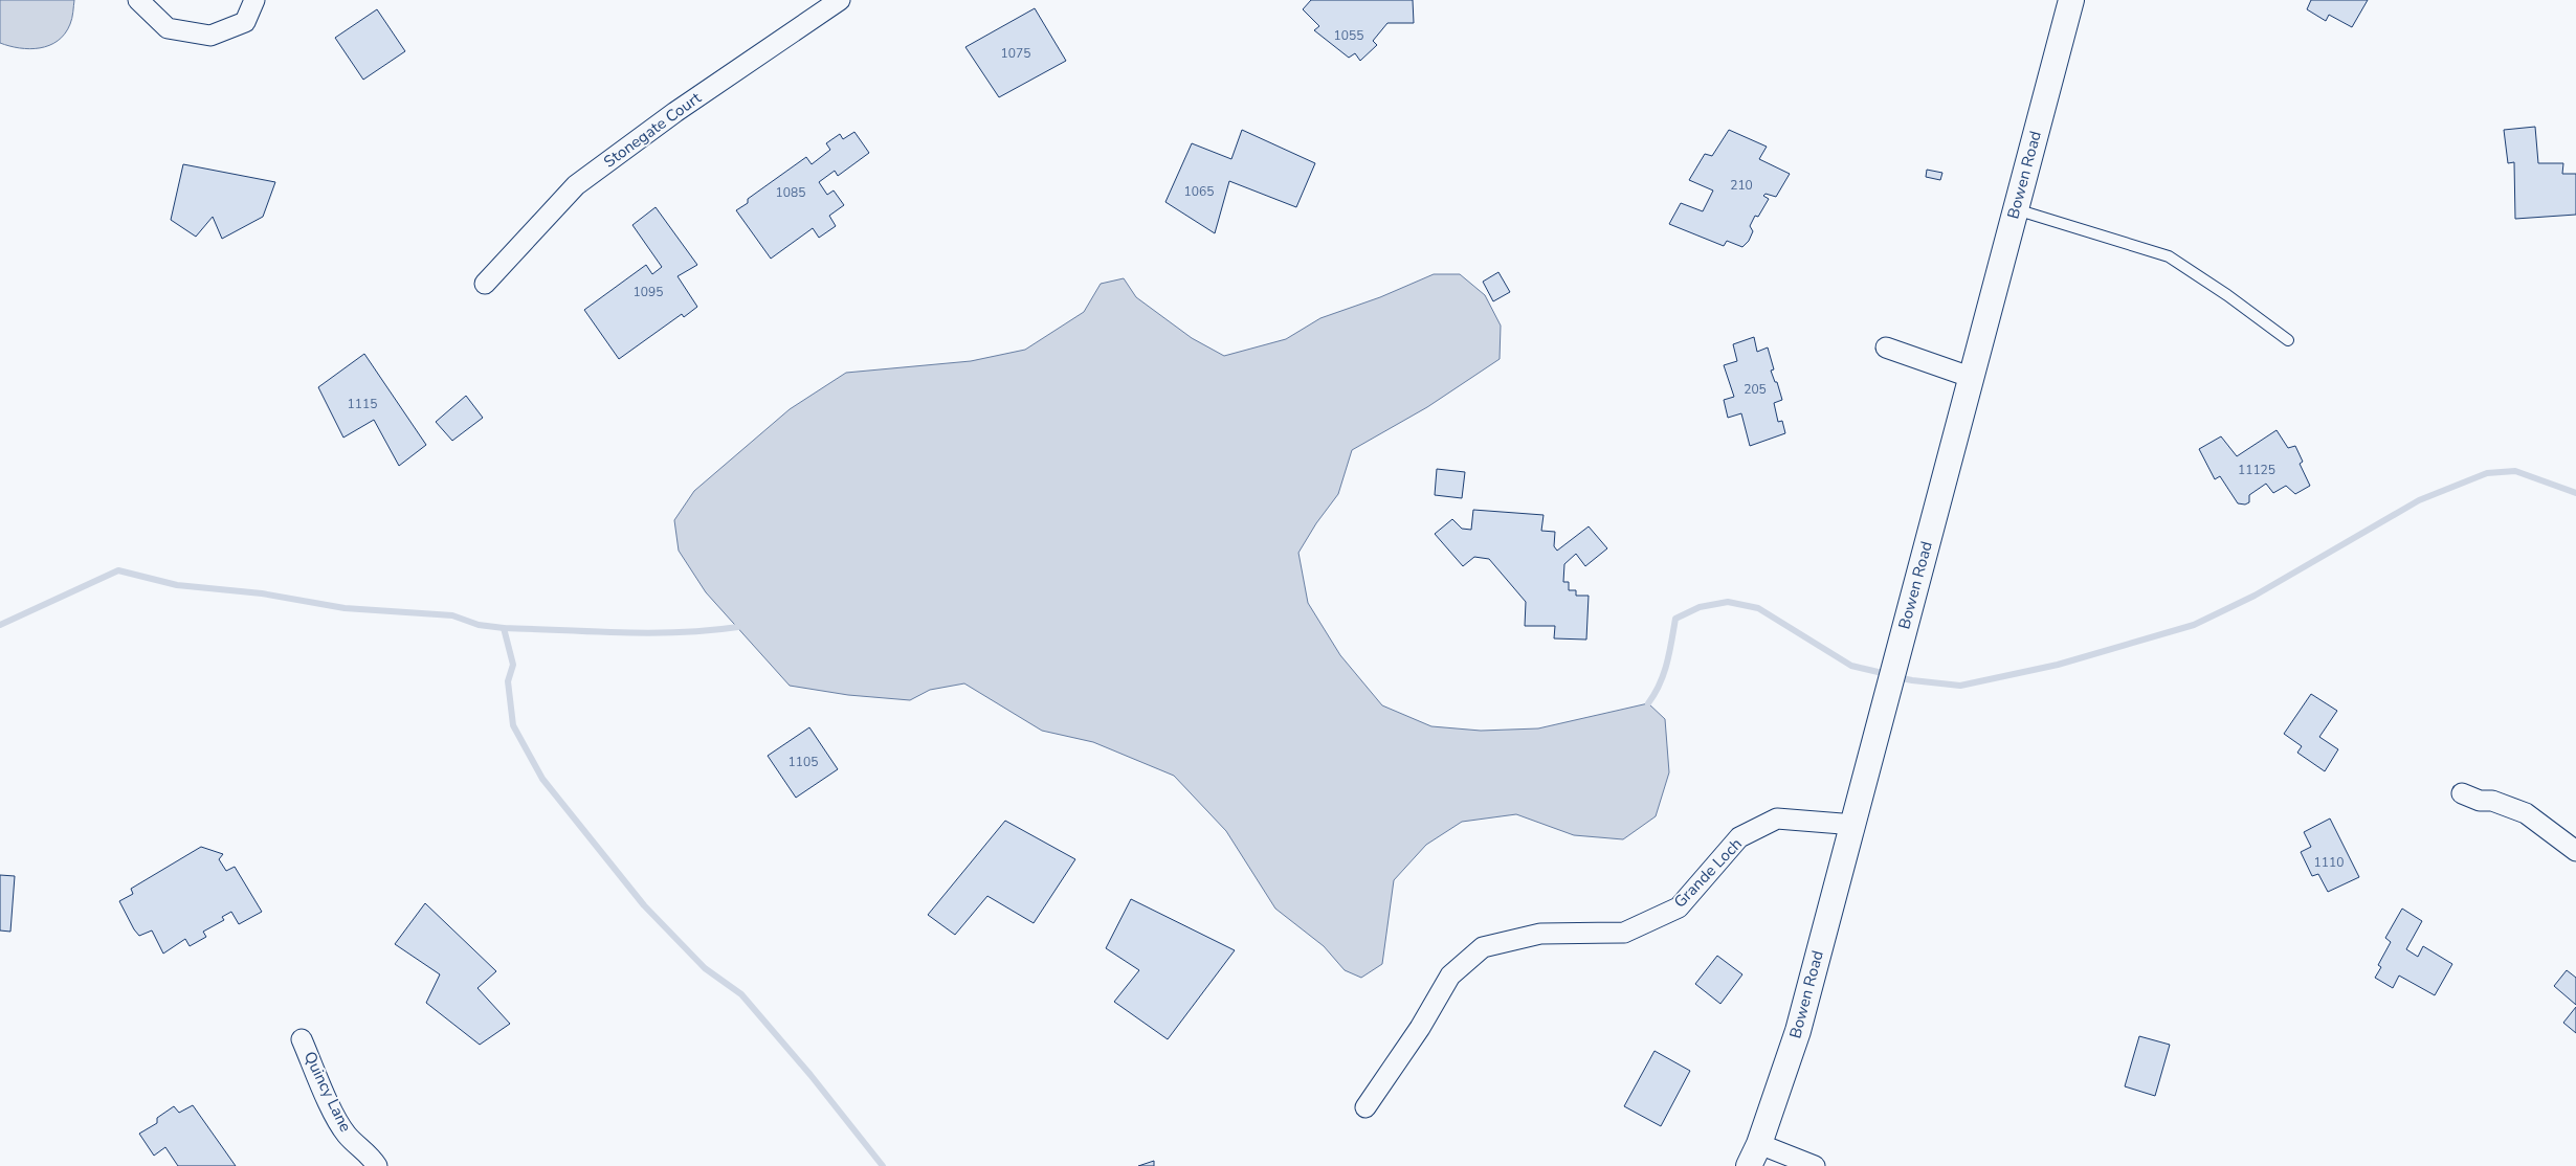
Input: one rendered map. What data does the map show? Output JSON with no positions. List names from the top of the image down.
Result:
{
  "streets": {
    "street": [
      "Stonegate Court",
      "Bowen Road",
      "Grande Loch",
      "Quincy Lane"
    ]
  },
  "crossings": [
    ["Bowen Road", "Grande Loch"]
  ],
  "house_numbers": [
    "1055",
    "1075",
    "210",
    "1065",
    "1085",
    "1095",
    "205",
    "1115",
    "11125",
    "1105",
    "1110"
  ]
}
